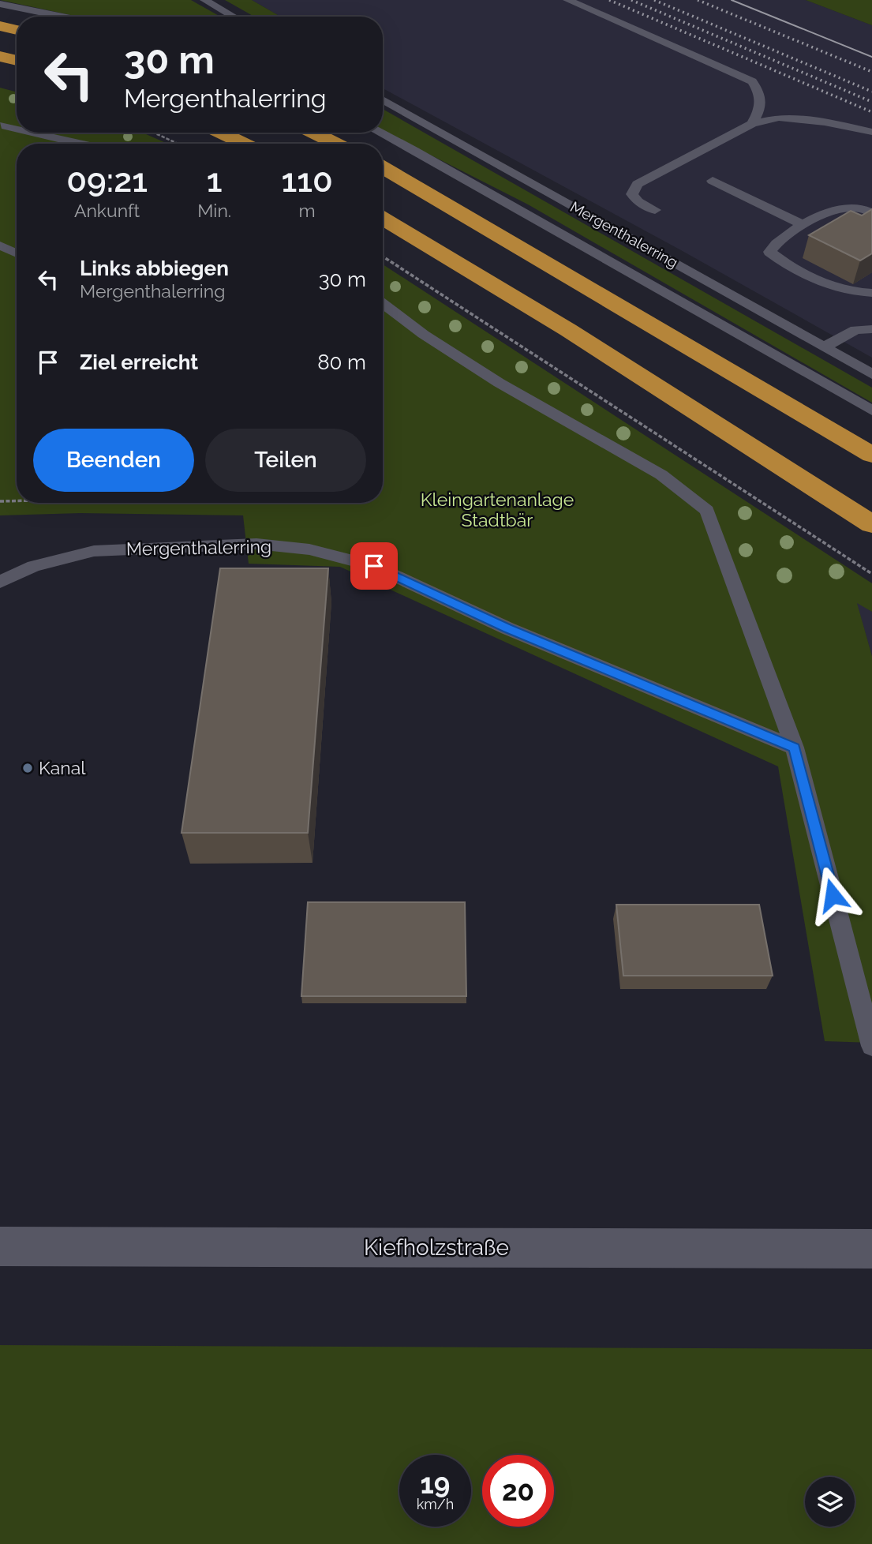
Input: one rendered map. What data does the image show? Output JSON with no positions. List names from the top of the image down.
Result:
{
  "streets": {
    "street": ["Kiefholzstraße"],
    "lane": ["Mergenthalerring"]
  },
  "parks": ["Kleingartenanlage Stadtbär"],
  "places": ["Kanal"],
  "page": {
    "turn": ["30 m", "Mergenthalerring"],
    "eta": [
      "09:21",
      "Ankunft",
      "1",
      "Min.",
      "110",
      "m"
    ],
    "list": [
      {
        "name": "Links abbiegen",
        "note": "Mergenthalerring",
        "value": "30 m"
      },
      {
        "name": "Ziel erreicht",
        "value": "80 m"
      }
    ],
    "buttons": ["Beenden", "Teilen"],
    "speed": "19 km/h",
    "limit": "20"
  }
}
